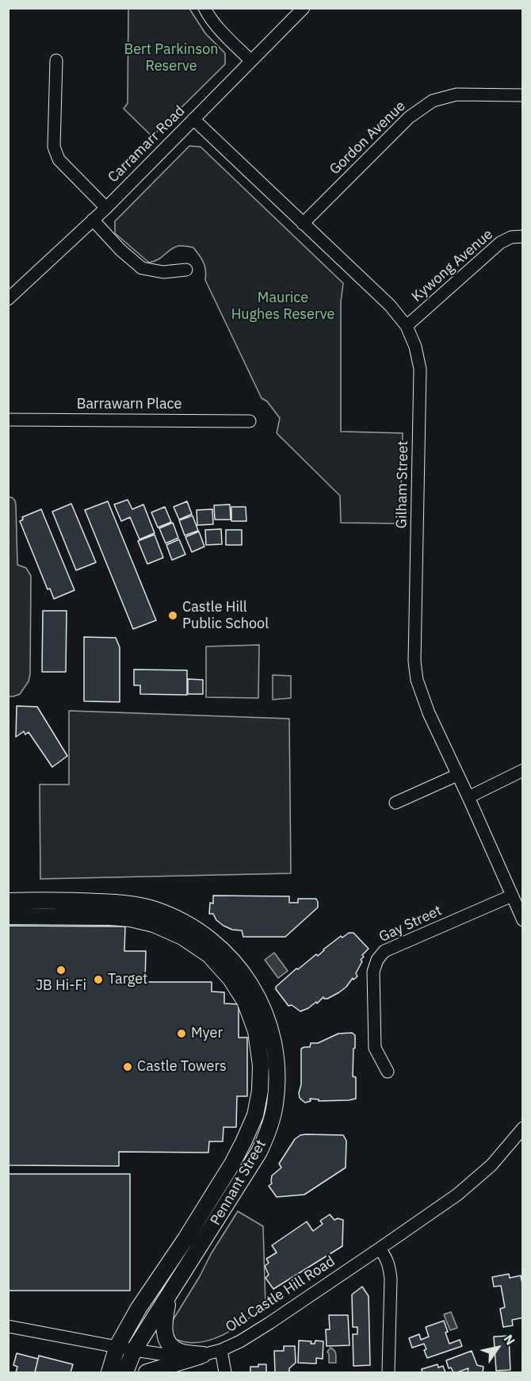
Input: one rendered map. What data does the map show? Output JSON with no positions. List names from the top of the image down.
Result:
{
  "streets": {
    "main road": ["Pennant Street"],
    "street": [
      "Gordon Avenue",
      "Carramarr Road",
      "Kywong Avenue",
      "Barrawarn Place",
      "Gilham Street",
      "Gay Street",
      "Old Castle Hill Road"
    ]
  },
  "crossings": [
    ["Gordon Avenue", "Gilham Street"],
    ["Carramarr Road", "Gilham Street"],
    ["Kywong Avenue", "Gilham Street"],
    ["Gilham Street", "Gay Street"],
    ["Pennant Street", "Old Castle Hill Road"]
  ],
  "parks": ["Bert Parkinson Reserve", "Maurice Hughes Reserve"],
  "places": [
    "Castle Hill Public School",
    "JB Hi-Fi",
    "Target",
    "Myer",
    "Castle Towers"
  ],
  "north": "top right"
}
